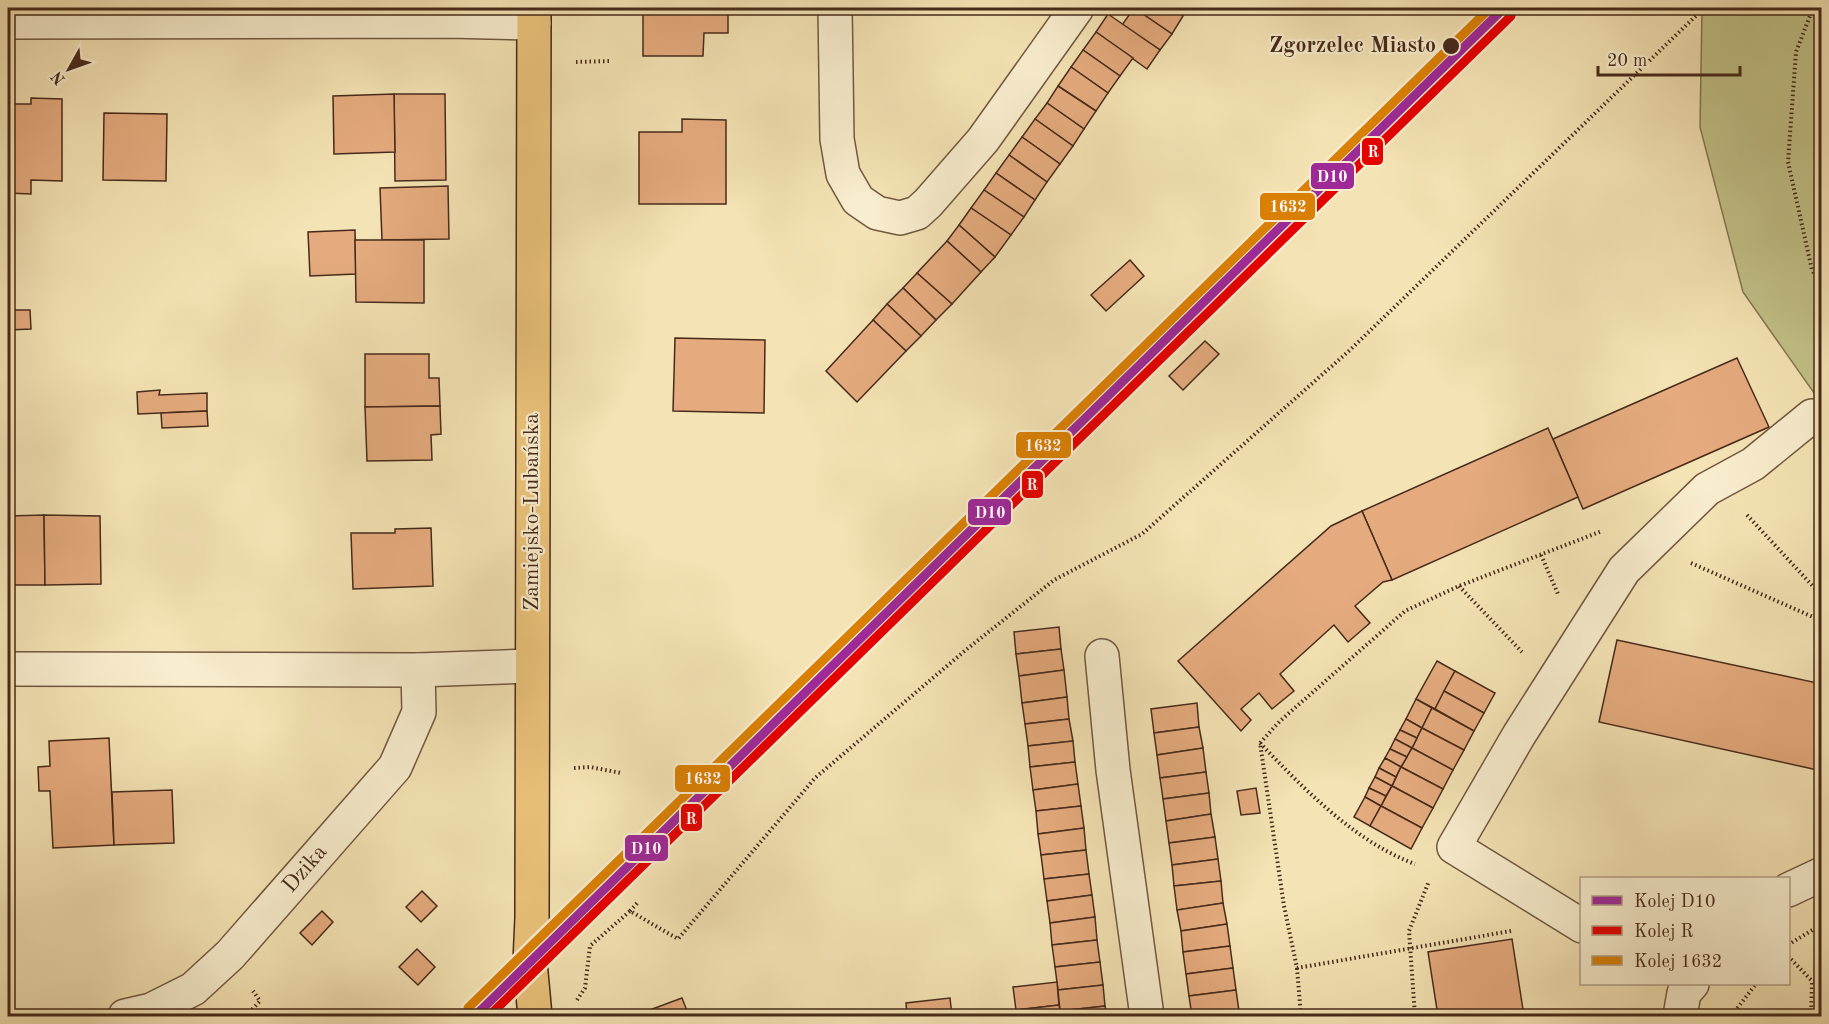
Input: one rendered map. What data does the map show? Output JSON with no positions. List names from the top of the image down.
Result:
{
  "streets": {
    "main road": ["Zamiejsko-Lubańska"],
    "street": ["Dzika"]
  },
  "places": ["Zgorzelec Miasto"],
  "lines": ["rail line D10", "rail line 1632", "rail line R"],
  "legend": ["Kolej D10", "Kolej R", "Kolej 1632"],
  "scale_bar": "20 m",
  "north": "bottom left"
}
